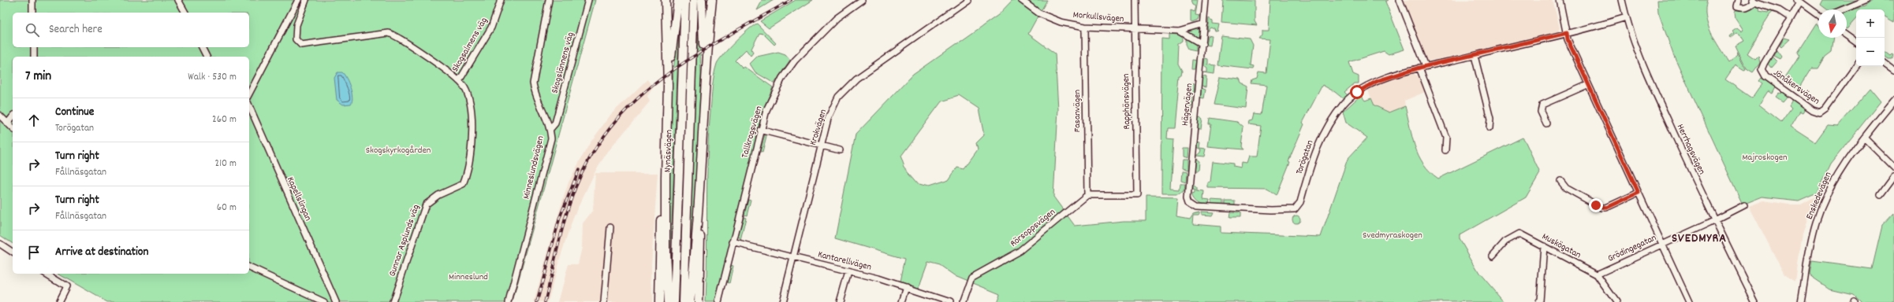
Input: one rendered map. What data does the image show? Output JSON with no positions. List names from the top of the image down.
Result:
{
  "streets": {
    "highway": ["Nynäsvägen"],
    "street": [
      "Morkullsvägen",
      "Skogsalmens väg",
      "Skogslönnens väg",
      "Jönåkersvägen",
      "Rapphönsvägen",
      "Hägervägen",
      "Fasanvägen",
      "Krokvägen",
      "Tallkrogsvägen",
      "Herrhagsvägen",
      "Torögatan",
      "Minneslundsvägen",
      "Enskedevägen",
      "Kapellslingan",
      "Rörsoppsvägen",
      "Gunnar Asplunds väg",
      "Muskögatan",
      "Grödingegatan",
      "Kantarellvägen"
    ]
  },
  "crossings": [
    ["Morkullsvägen", "Rapphönsvägen"],
    ["Morkullsvägen", "Hägervägen"],
    ["Morkullsvägen", "Fasanvägen"],
    ["Skogsalmens väg", "Gunnar Asplunds väg"],
    ["Skogslönnens väg", "Minneslundsvägen"],
    ["Rapphönsvägen", "Fasanvägen"],
    ["Rapphönsvägen", "Rörsoppsvägen"],
    ["Hägervägen", "Torögatan"],
    ["Fasanvägen", "Rörsoppsvägen"],
    ["Krokvägen", "Kantarellvägen"],
    ["Tallkrogsvägen", "Kantarellvägen"],
    ["Herrhagsvägen", "Torögatan"],
    ["Herrhagsvägen", "Grödingegatan"],
    ["Muskögatan", "Grödingegatan"]
  ],
  "districts": ["SVEDMYRA"],
  "parks": [
    "Skogskyrkogården",
    "Majroskogen",
    "Svedmyraskogen",
    "Minneslund"
  ],
  "north": "bottom",
  "page": {
    "map_buttons": ["+", "−"],
    "search": "Search here",
    "heading": ["7 min", "Walk · 530 m"],
    "list": [
      ["Continue", "Torögatan", "260 m"],
      ["Turn right", "Fållnäsgatan", "210 m"],
      ["Turn right", "Fållnäsgatan", "60 m"],
      "Arrive at destination"
    ]
  }
}
